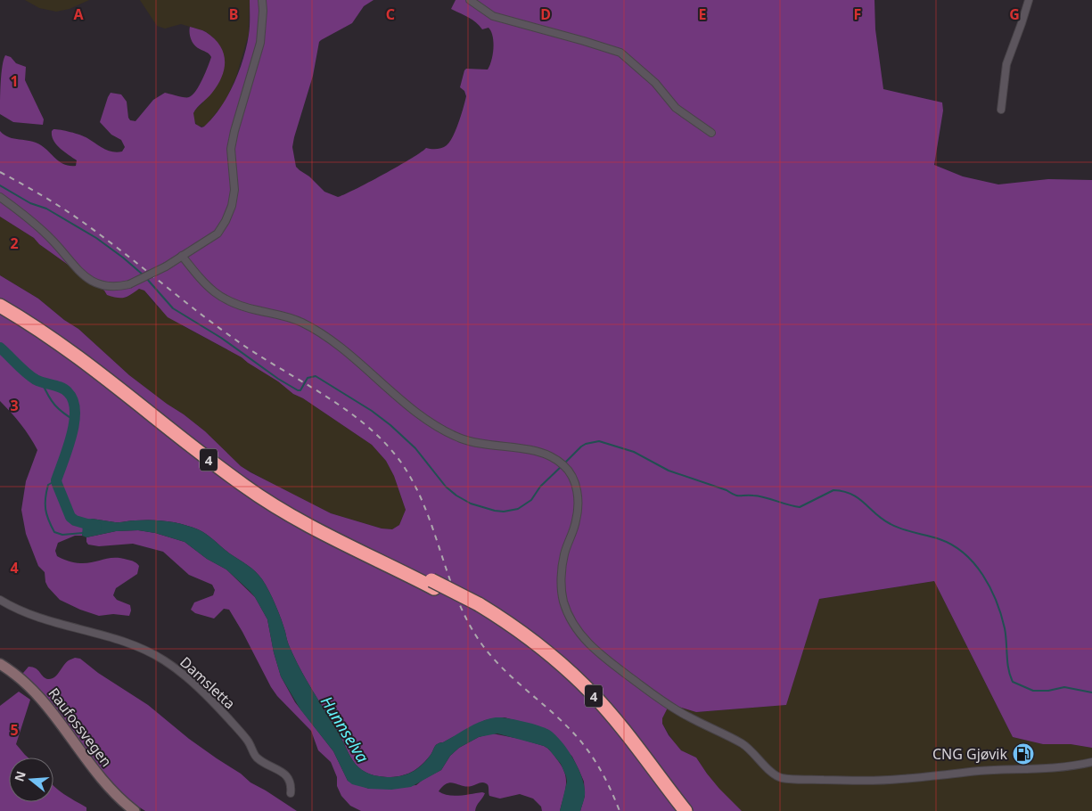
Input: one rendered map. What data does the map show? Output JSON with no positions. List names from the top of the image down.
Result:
{
  "streets": {
    "highway": ["4"],
    "main road": ["Raufossvegen"],
    "street": ["Damsletta"]
  },
  "water": ["Hunnselva"],
  "places": {
    "fuel station": ["CNG Gjøvik"]
  },
  "north": "left",
  "grid": {
    "columns": [
      "A",
      "B",
      "C",
      "D",
      "E",
      "F",
      "G"
    ],
    "rows": [
      "1",
      "2",
      "3",
      "4",
      "5"
    ]
  }
}
